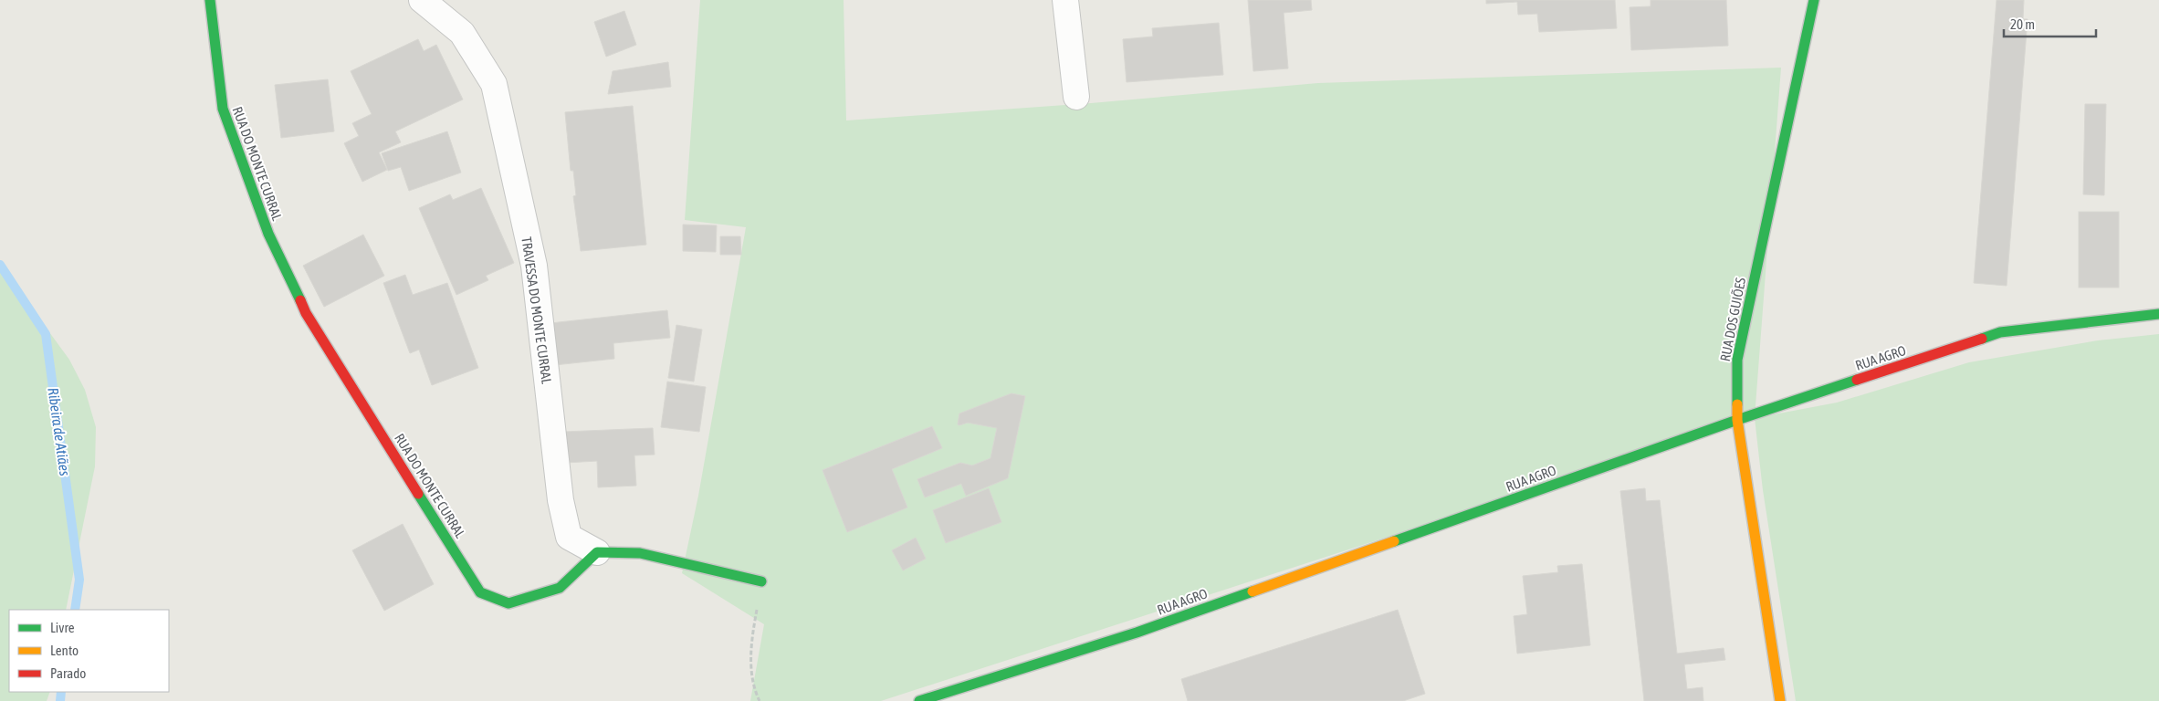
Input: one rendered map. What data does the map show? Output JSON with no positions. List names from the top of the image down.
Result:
{
  "streets": {
    "street": [
      "RUA DO MONTE CURRAL",
      "TRAVESSA DO MONTE CURRAL",
      "RUA DOS GUIÕES",
      "RUA AGRO"
    ]
  },
  "crossings": [
    ["RUA DO MONTE CURRAL", "TRAVESSA DO MONTE CURRAL"],
    ["RUA DOS GUIÕES", "RUA AGRO"]
  ],
  "water": ["Ribeira de Atiães"],
  "legend": ["Livre", "Lento", "Parado"],
  "scale_bar": "20 m"
}
